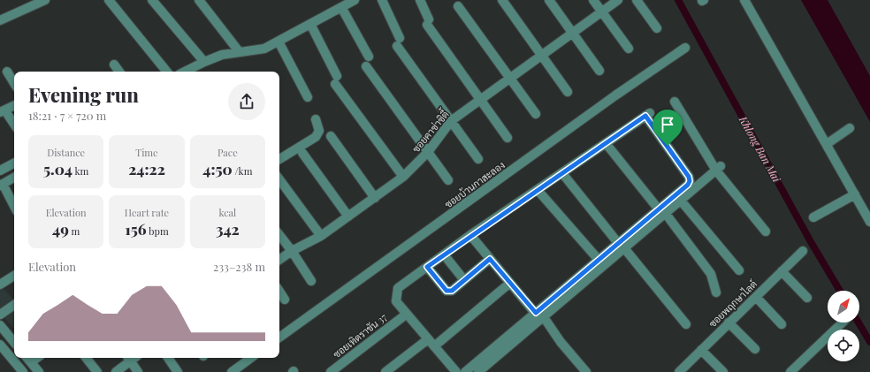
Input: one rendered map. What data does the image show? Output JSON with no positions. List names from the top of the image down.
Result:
{
  "streets": {
    "street": [
      "ซอยคาซ่าซิตี้",
      "ซอยบ้านกาสะลอง",
      "ซอยพฤกษาไลต์",
      "ซอยเทิดราชัน 37"
    ]
  },
  "water": ["Khlong Ban Mai"],
  "north": "top right",
  "page": {
    "heading": ["Evening run", "18:21 · 7 × 720 m"],
    "stats": [
      ["Distance", "5.04 km"],
      ["Time", "24:22"],
      ["Pace", "4:50 /km"],
      ["Elevation", "49 m"],
      ["Heart rate", "156 bpm"],
      ["kcal", "342"]
    ],
    "chart": ["Elevation", "233–238 m"]
  }
}
